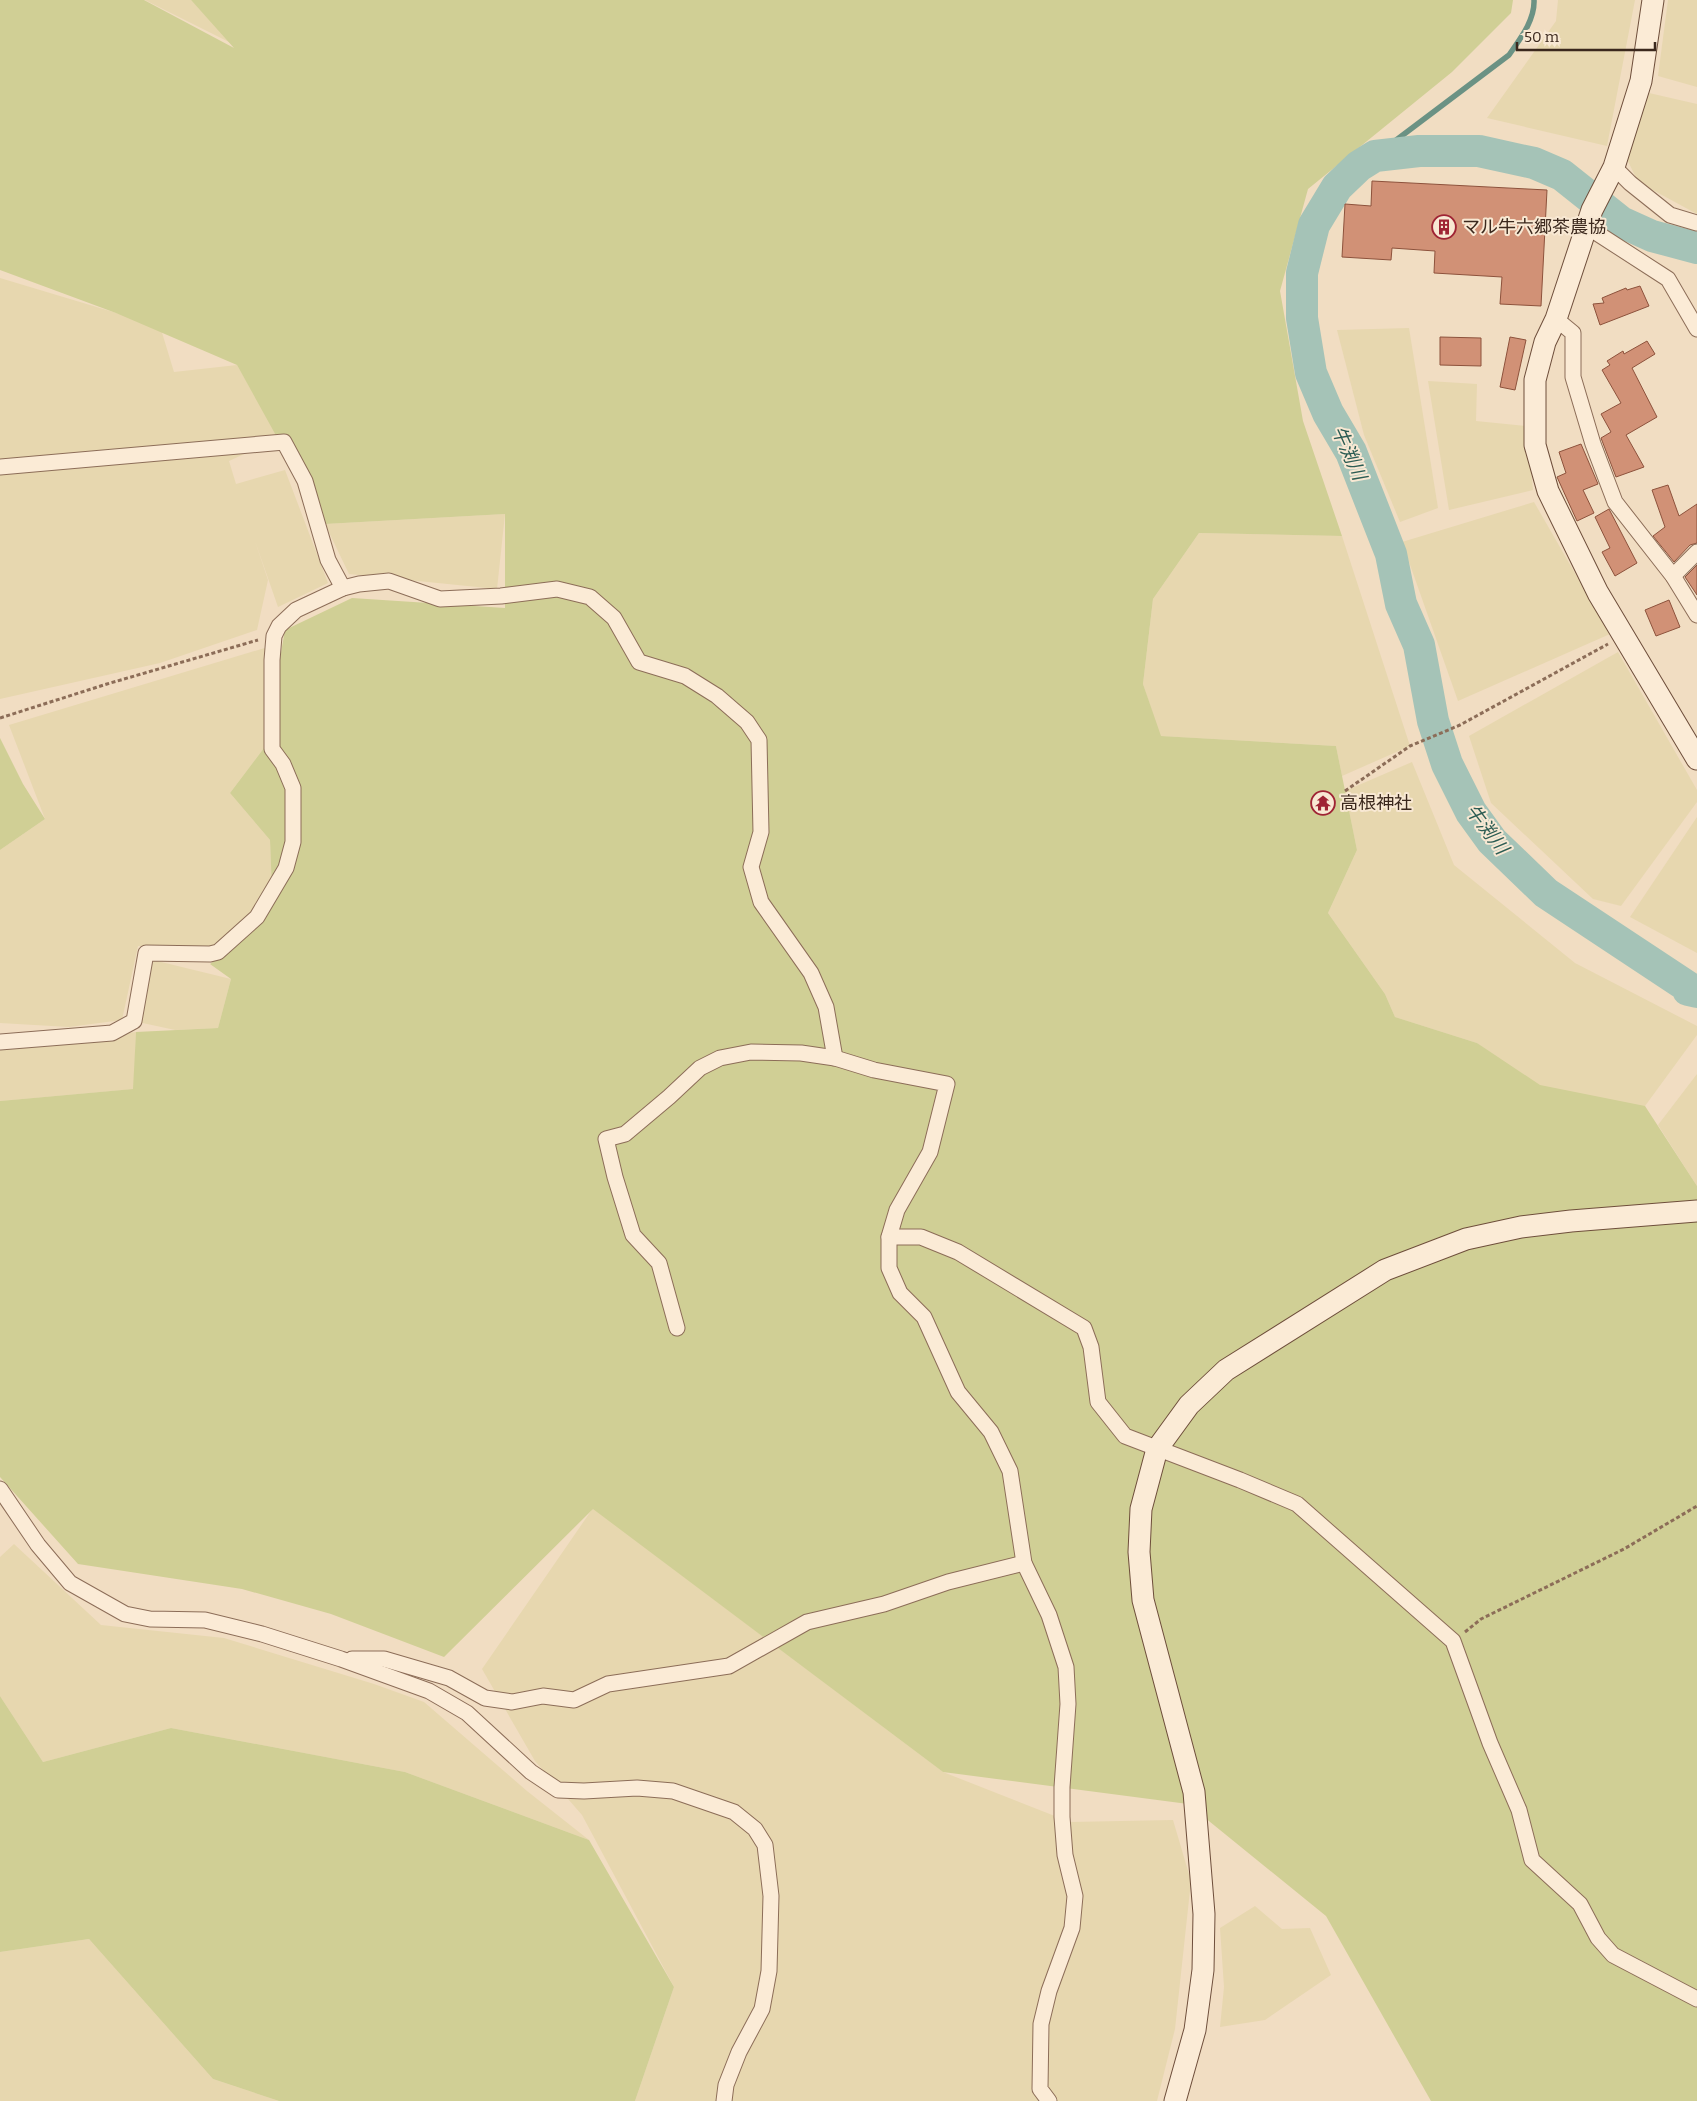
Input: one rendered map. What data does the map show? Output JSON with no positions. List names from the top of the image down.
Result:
{
  "water": ["牛渕川"],
  "places": {
    "building": ["マル牛六郷茶農協"],
    "temple": ["高根神社"]
  },
  "scale_bar": "50 m"
}
